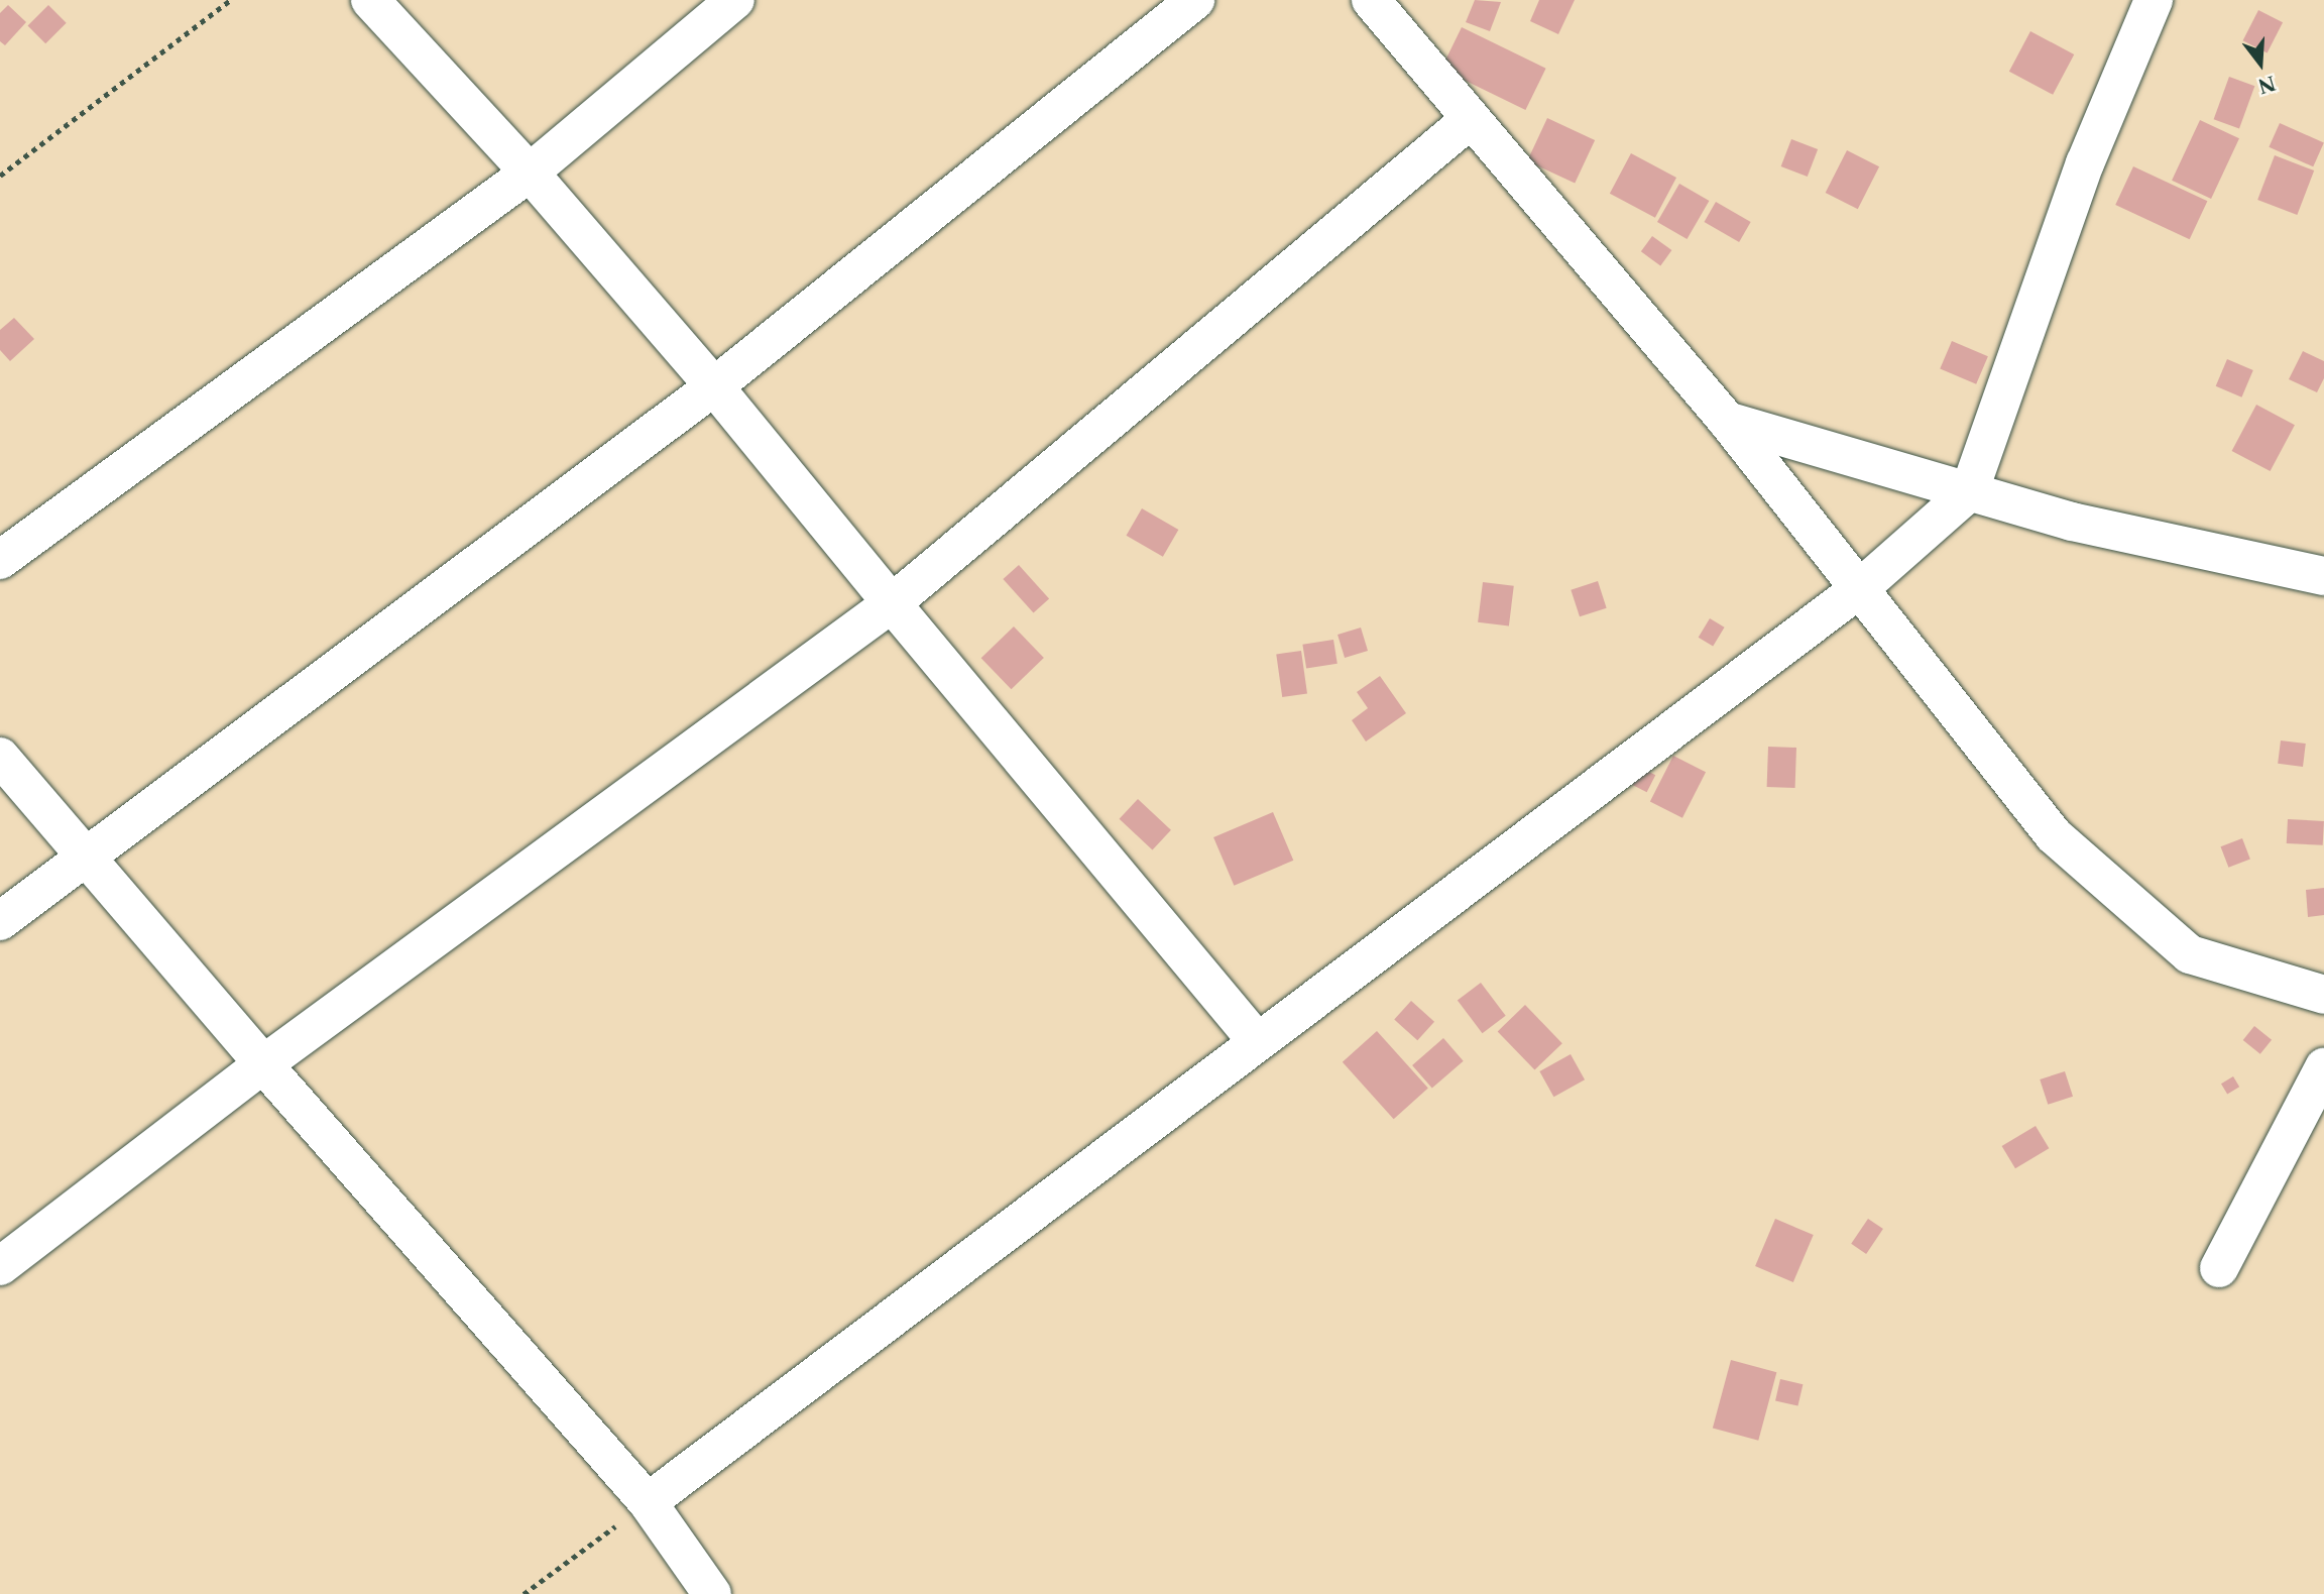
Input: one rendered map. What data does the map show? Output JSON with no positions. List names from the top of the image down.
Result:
{
  "north": "bottom"
}
